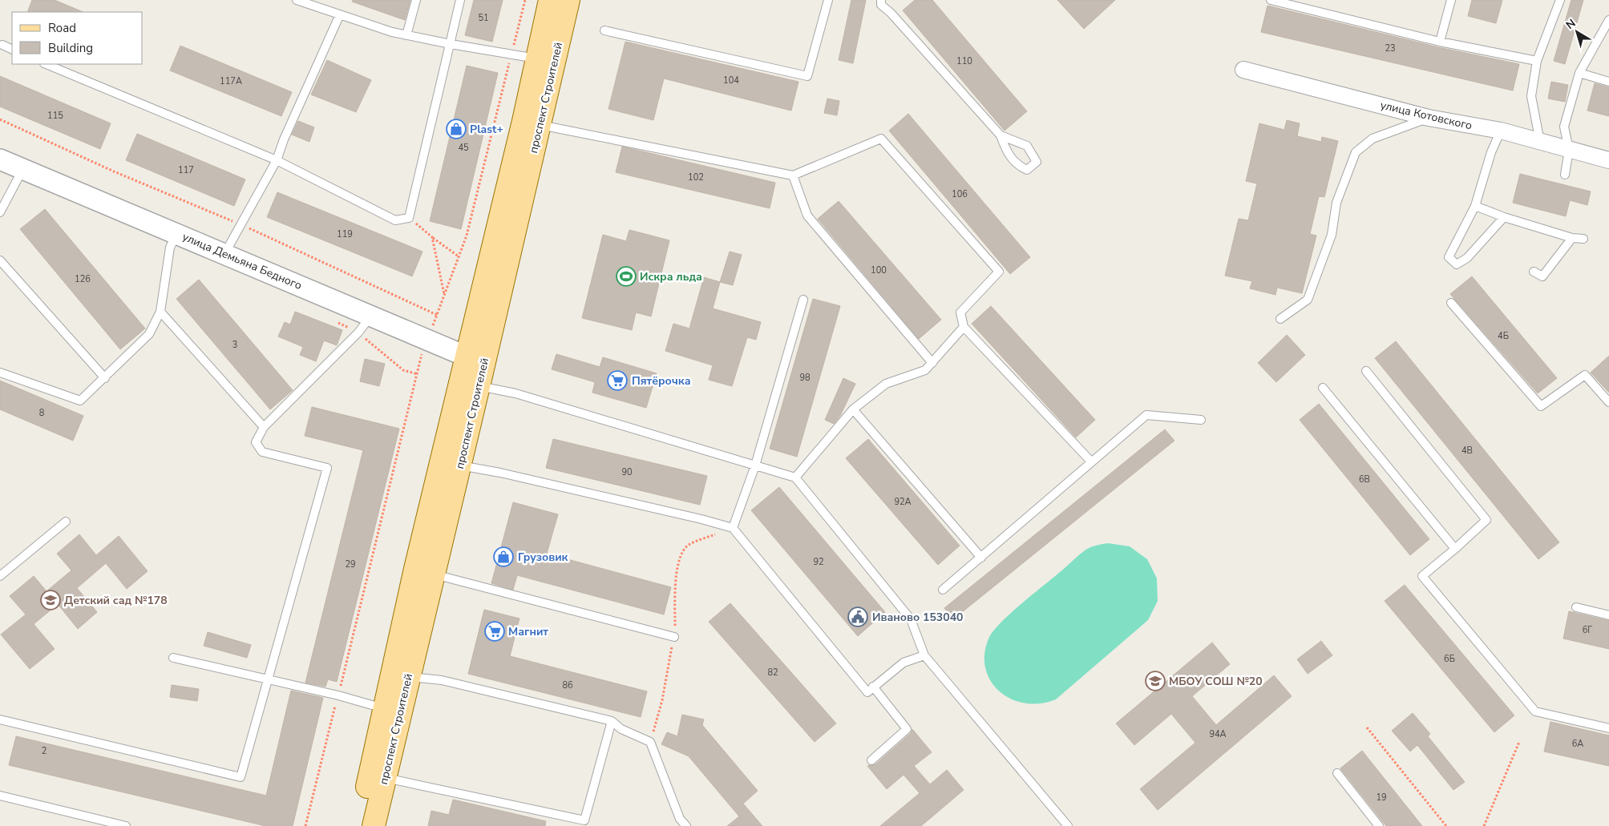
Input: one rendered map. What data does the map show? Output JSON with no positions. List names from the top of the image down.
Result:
{
  "streets": {
    "main road": ["проспект Строителей"],
    "street": ["улица Котовского", "улица Демьяна Бедного"]
  },
  "crossings": [
    ["проспект Строителей", "улица Демьяна Бедного"]
  ],
  "places": {
    "shop": ["Plast+", "Грузовик"],
    "sports": ["Искра льда"],
    "supermarket": ["Пятёрочка", "Магнит"],
    "school or university": ["Детский сад №178", "МБОУ СОШ №20"],
    "public building": ["Иваново 153040"]
  },
  "house_numbers": [
    "51",
    "23",
    "110",
    "104",
    "117А",
    "115",
    "45",
    "117",
    "102",
    "106",
    "119",
    "100",
    "126",
    "4Б",
    "3",
    "98",
    "8",
    "4В",
    "90",
    "6В",
    "92А",
    "92",
    "29",
    "6Г",
    "6Б",
    "82",
    "86",
    "94А",
    "6А",
    "2",
    "19"
  ],
  "legend": ["Road", "Building"],
  "north": "top left"
}
